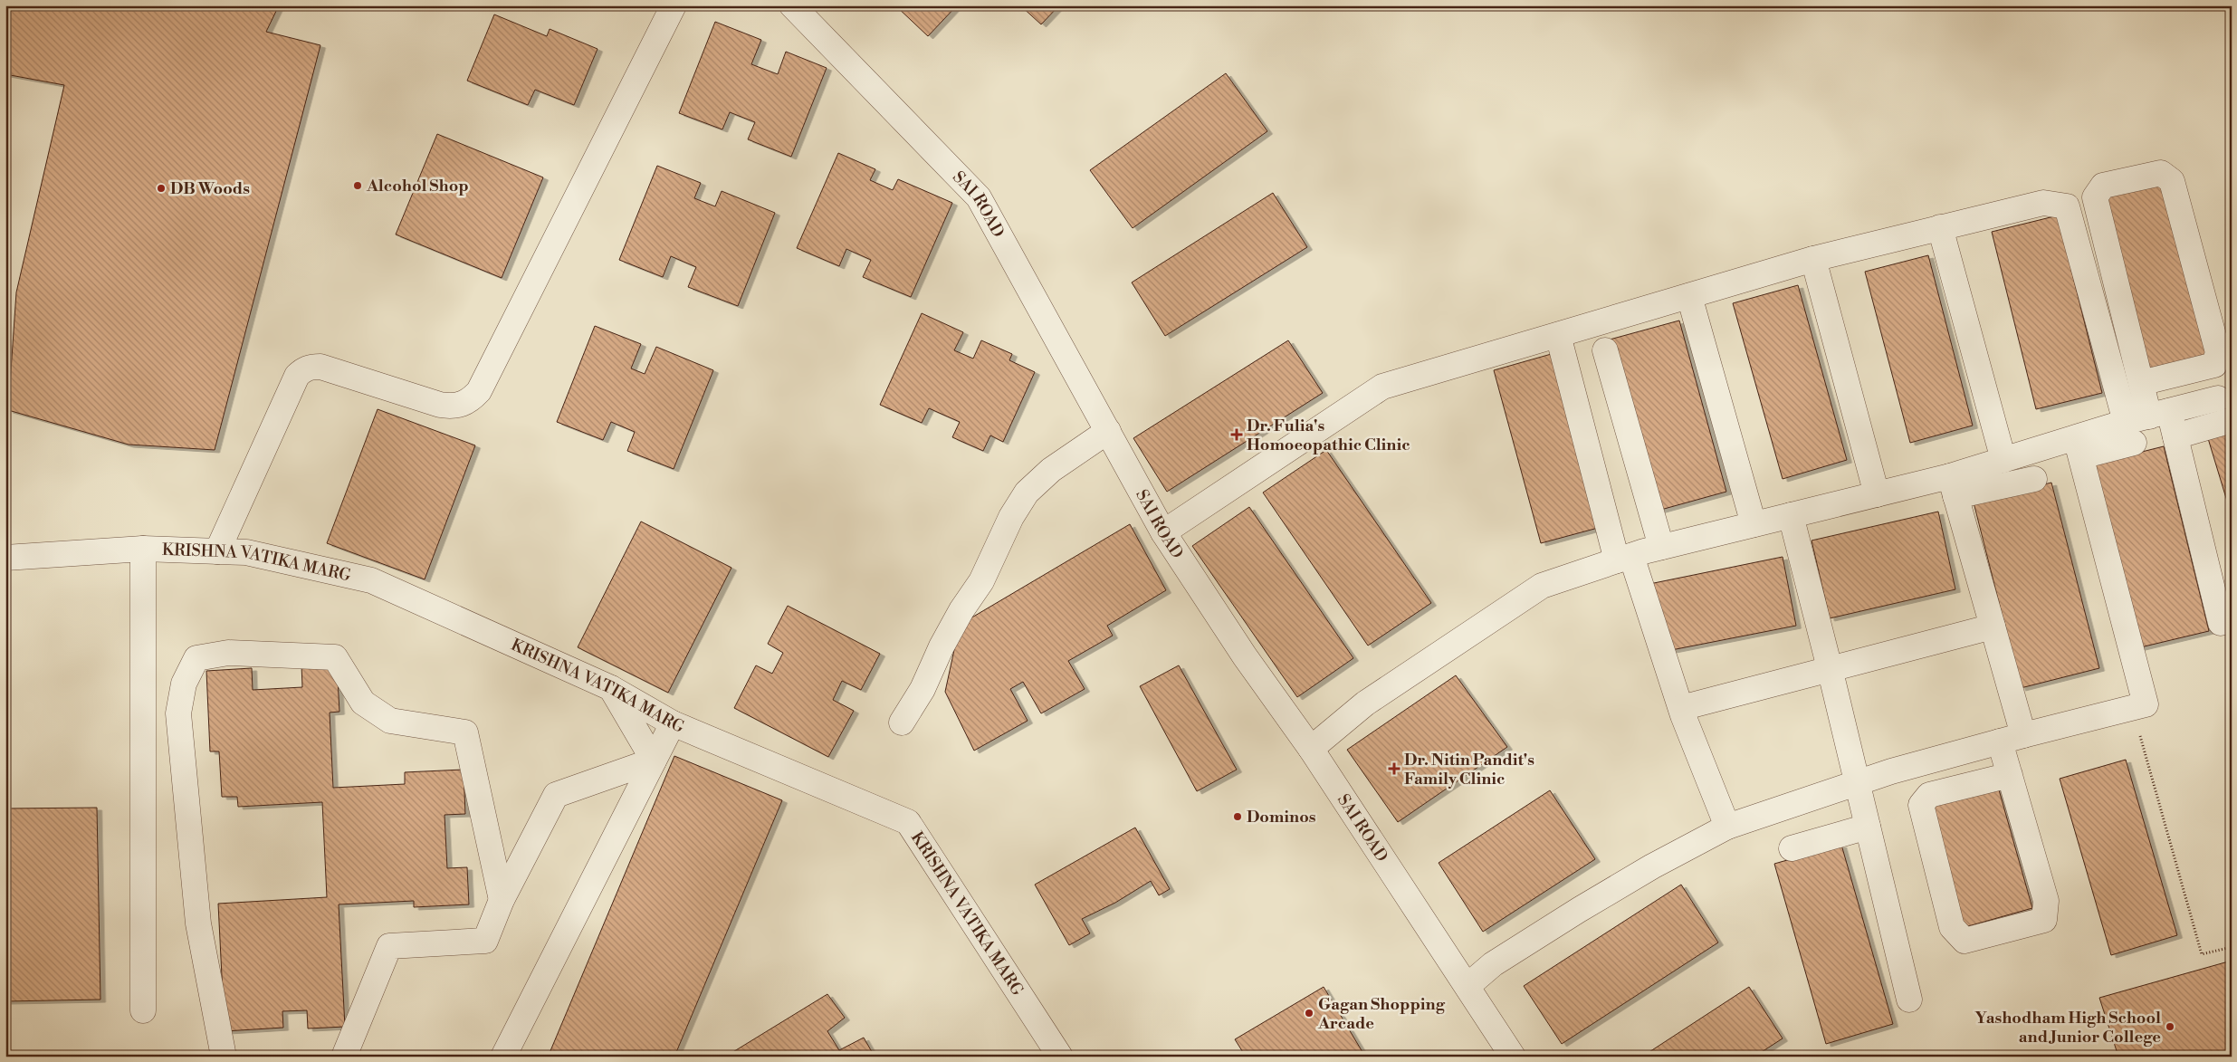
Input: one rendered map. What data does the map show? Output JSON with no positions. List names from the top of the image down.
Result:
{
  "streets": {
    "street": ["SAI ROAD", "KRISHNA VATIKA MARG"]
  },
  "places": {
    "other": [
      "Alcohol Shop",
      "DB Woods",
      "Dominos",
      "Gagan Shopping Arcade",
      "Yashodham High School and Junior College"
    ],
    "health": ["Dr. Fulia's Homoeopathic Clinic", "Dr. Nitin Pandit's Family Clinic"]
  }
}
